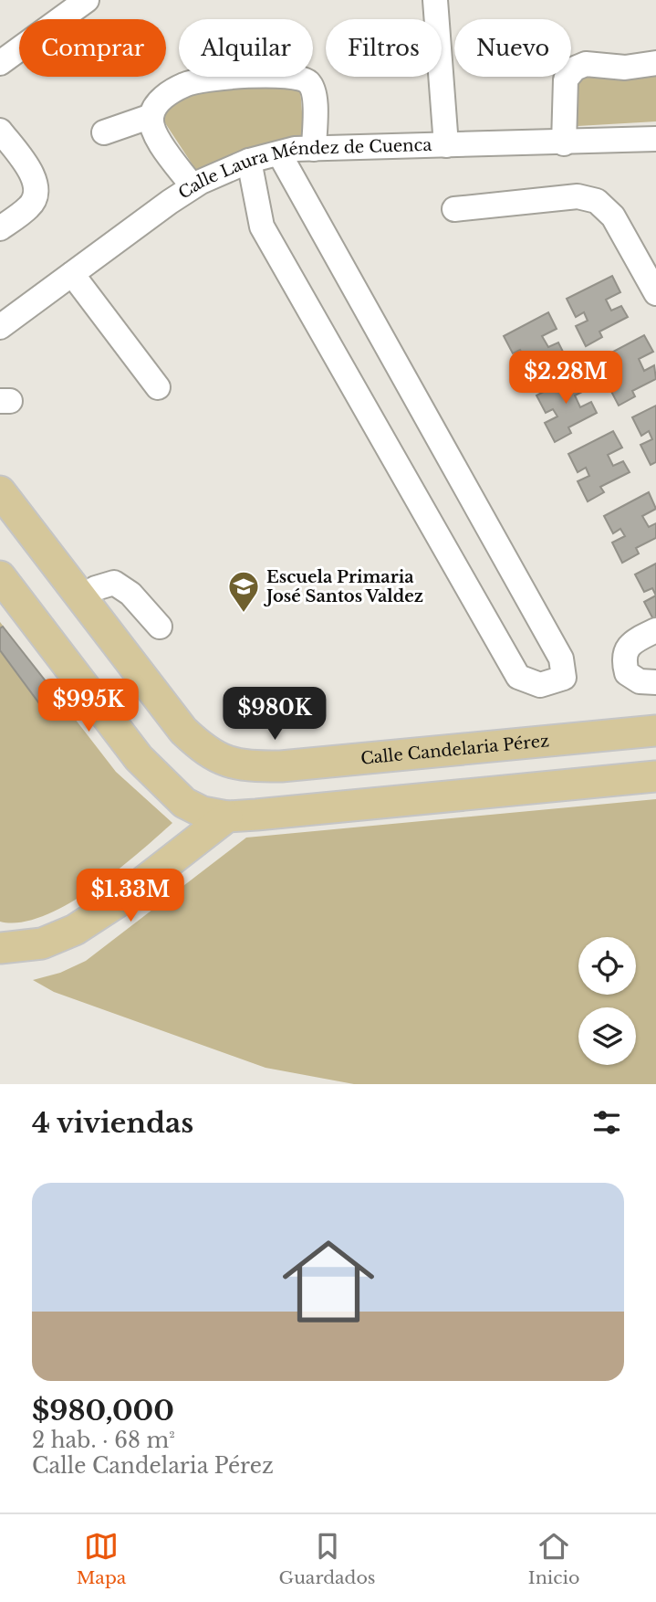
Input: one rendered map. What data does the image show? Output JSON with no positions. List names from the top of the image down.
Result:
{
  "streets": {
    "main road": ["Calle Candelaria Pérez"],
    "street": ["Calle Laura Méndez de Cuenca"]
  },
  "places": {
    "school or university": ["Escuela Primaria José Santos Valdez"]
  },
  "page": {
    "chip": [
      "Comprar",
      "Alquilar",
      "Filtros",
      "Nuevo"
    ],
    "price": [
      "$2.28M",
      "$995K",
      "$980K",
      "$1.33M"
    ],
    "heading": "4 viviendas",
    "list": [
      {
        "name": "$980,000",
        "note": "2 hab. · 68 m² · Calle Candelaria Pérez"
      }
    ],
    "tabs": ["Mapa", "Guardados", "Inicio"]
  }
}
